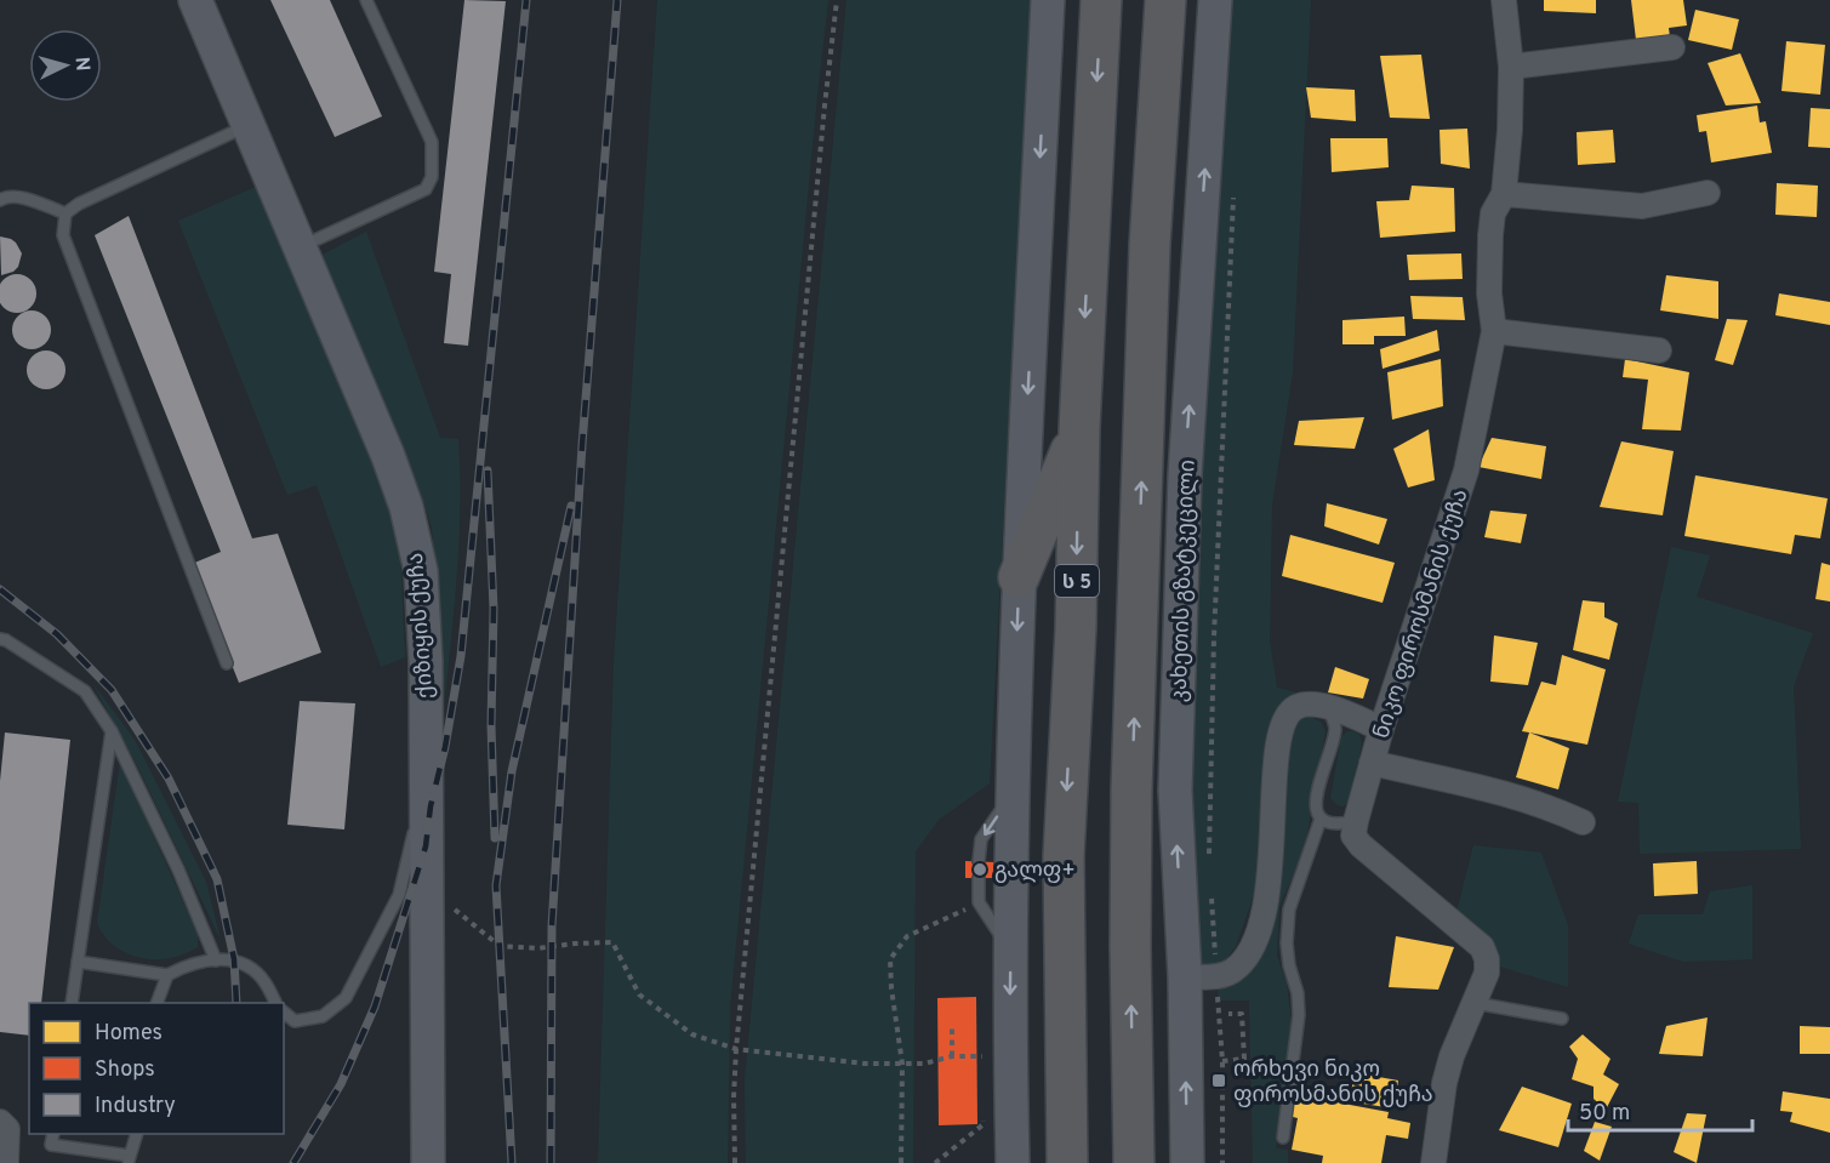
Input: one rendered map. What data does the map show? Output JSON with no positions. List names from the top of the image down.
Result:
{
  "streets": {
    "highway": ["ს 5", "კახეთის გზატკეცილი"],
    "street": ["ნიკო ფიროსმანის ქუჩა", "ქიზიყის ქუჩა"]
  },
  "places": {
    "other": ["გალფ+"],
    "transit": ["ორხევი ნიკო ფიროსმანის ქუჩა"]
  },
  "legend": ["Homes", "Shops", "Industry"],
  "scale_bar": "50 m",
  "north": "right"
}
